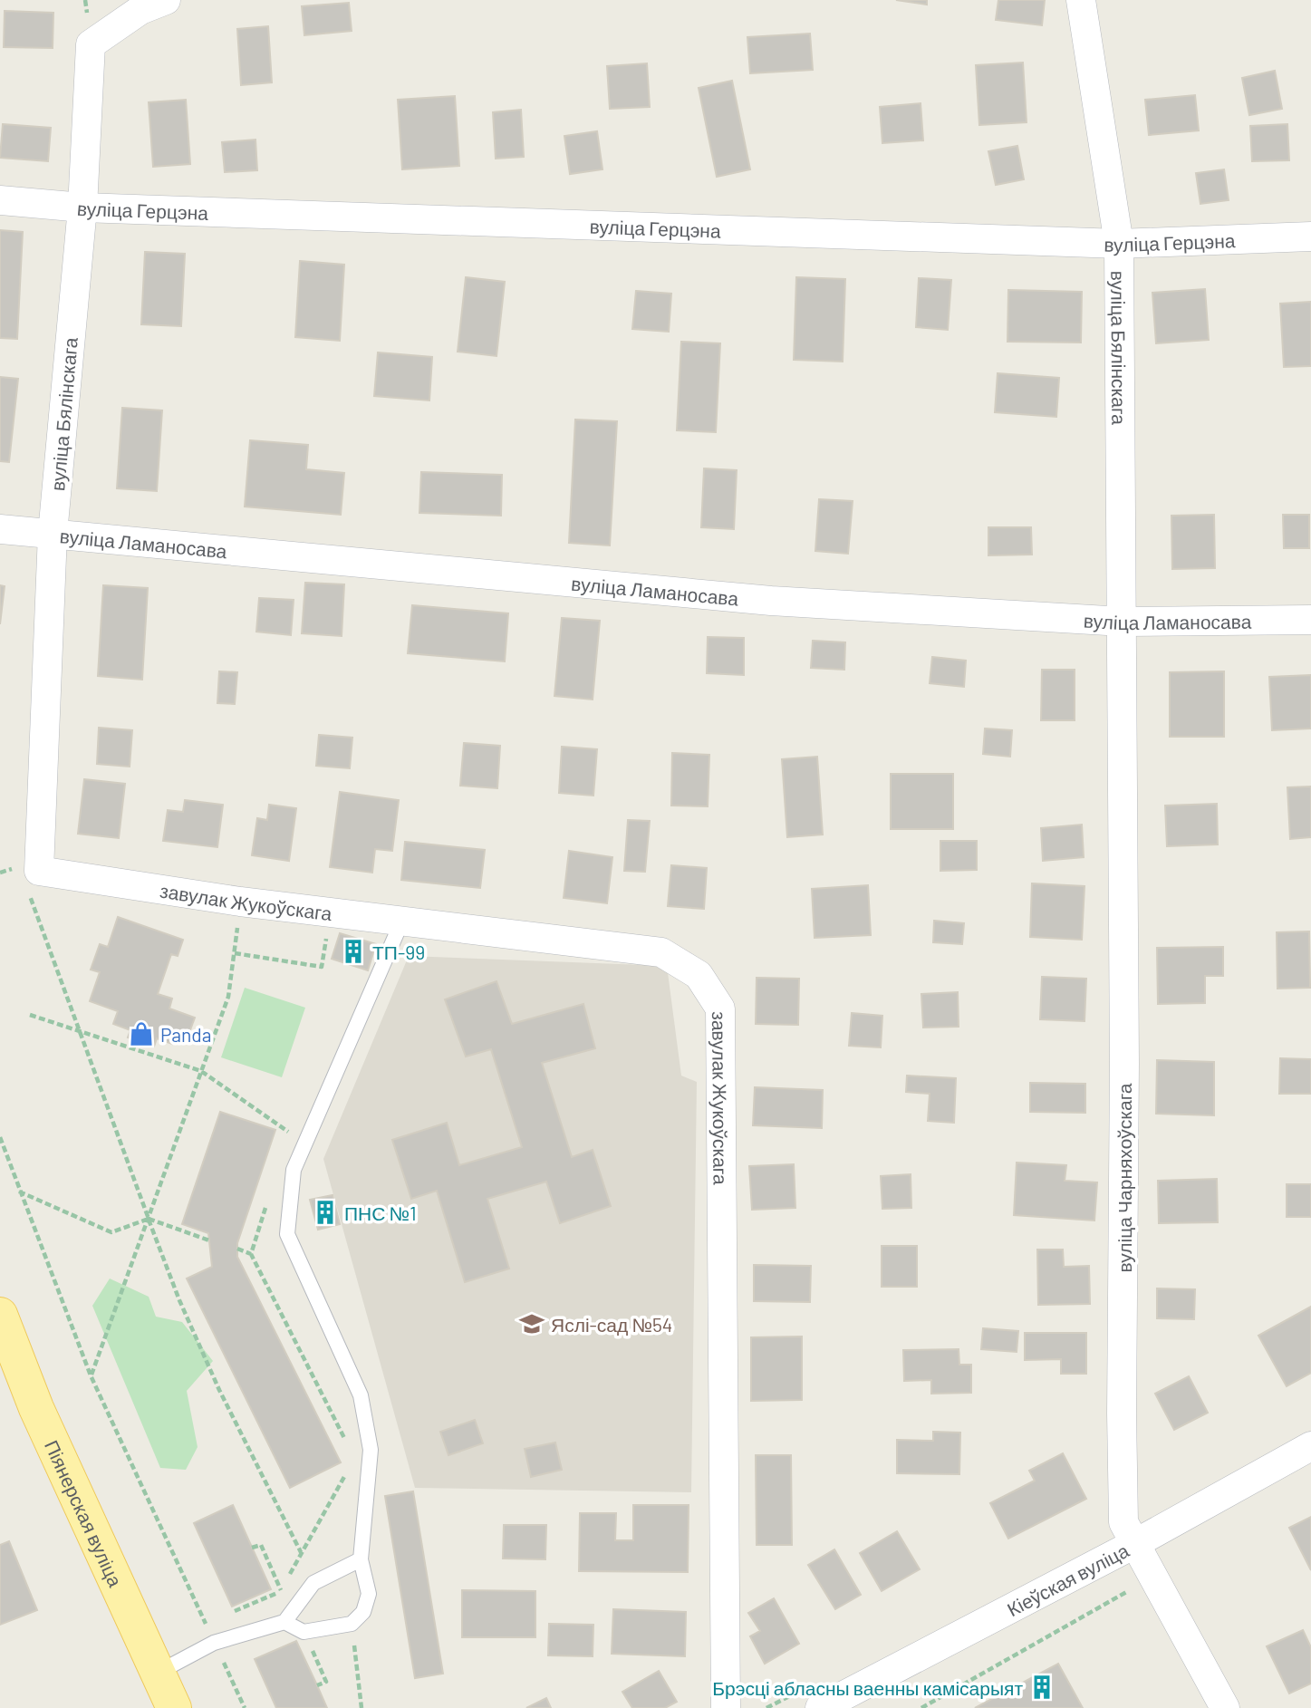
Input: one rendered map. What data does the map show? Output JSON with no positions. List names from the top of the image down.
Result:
{
  "streets": {
    "main road": ["Піянерская вуліца"],
    "street": [
      "вуліца Герцэна",
      "вуліца Бялінскага",
      "вуліца Ламаносава",
      "завулак Жукоўскага",
      "вуліца Чарняхоўскага",
      "Кіеўская вуліца"
    ]
  },
  "crossings": [
    ["вуліца Герцэна", "вуліца Бялінскага"],
    ["вуліца Бялінскага", "вуліца Ламаносава"],
    ["вуліца Бялінскага", "завулак Жукоўскага"],
    ["вуліца Бялінскага", "вуліца Чарняхоўскага"],
    ["вуліца Ламаносава", "вуліца Чарняхоўскага"],
    ["вуліца Чарняхоўскага", "Кіеўская вуліца"]
  ],
  "places": {
    "building": ["ТП-99", "ПНС №1", "Брэсці абласны ваенны камісарыят"],
    "shop": ["Panda"],
    "school or university": ["Яслі-сад №54"]
  }
}
